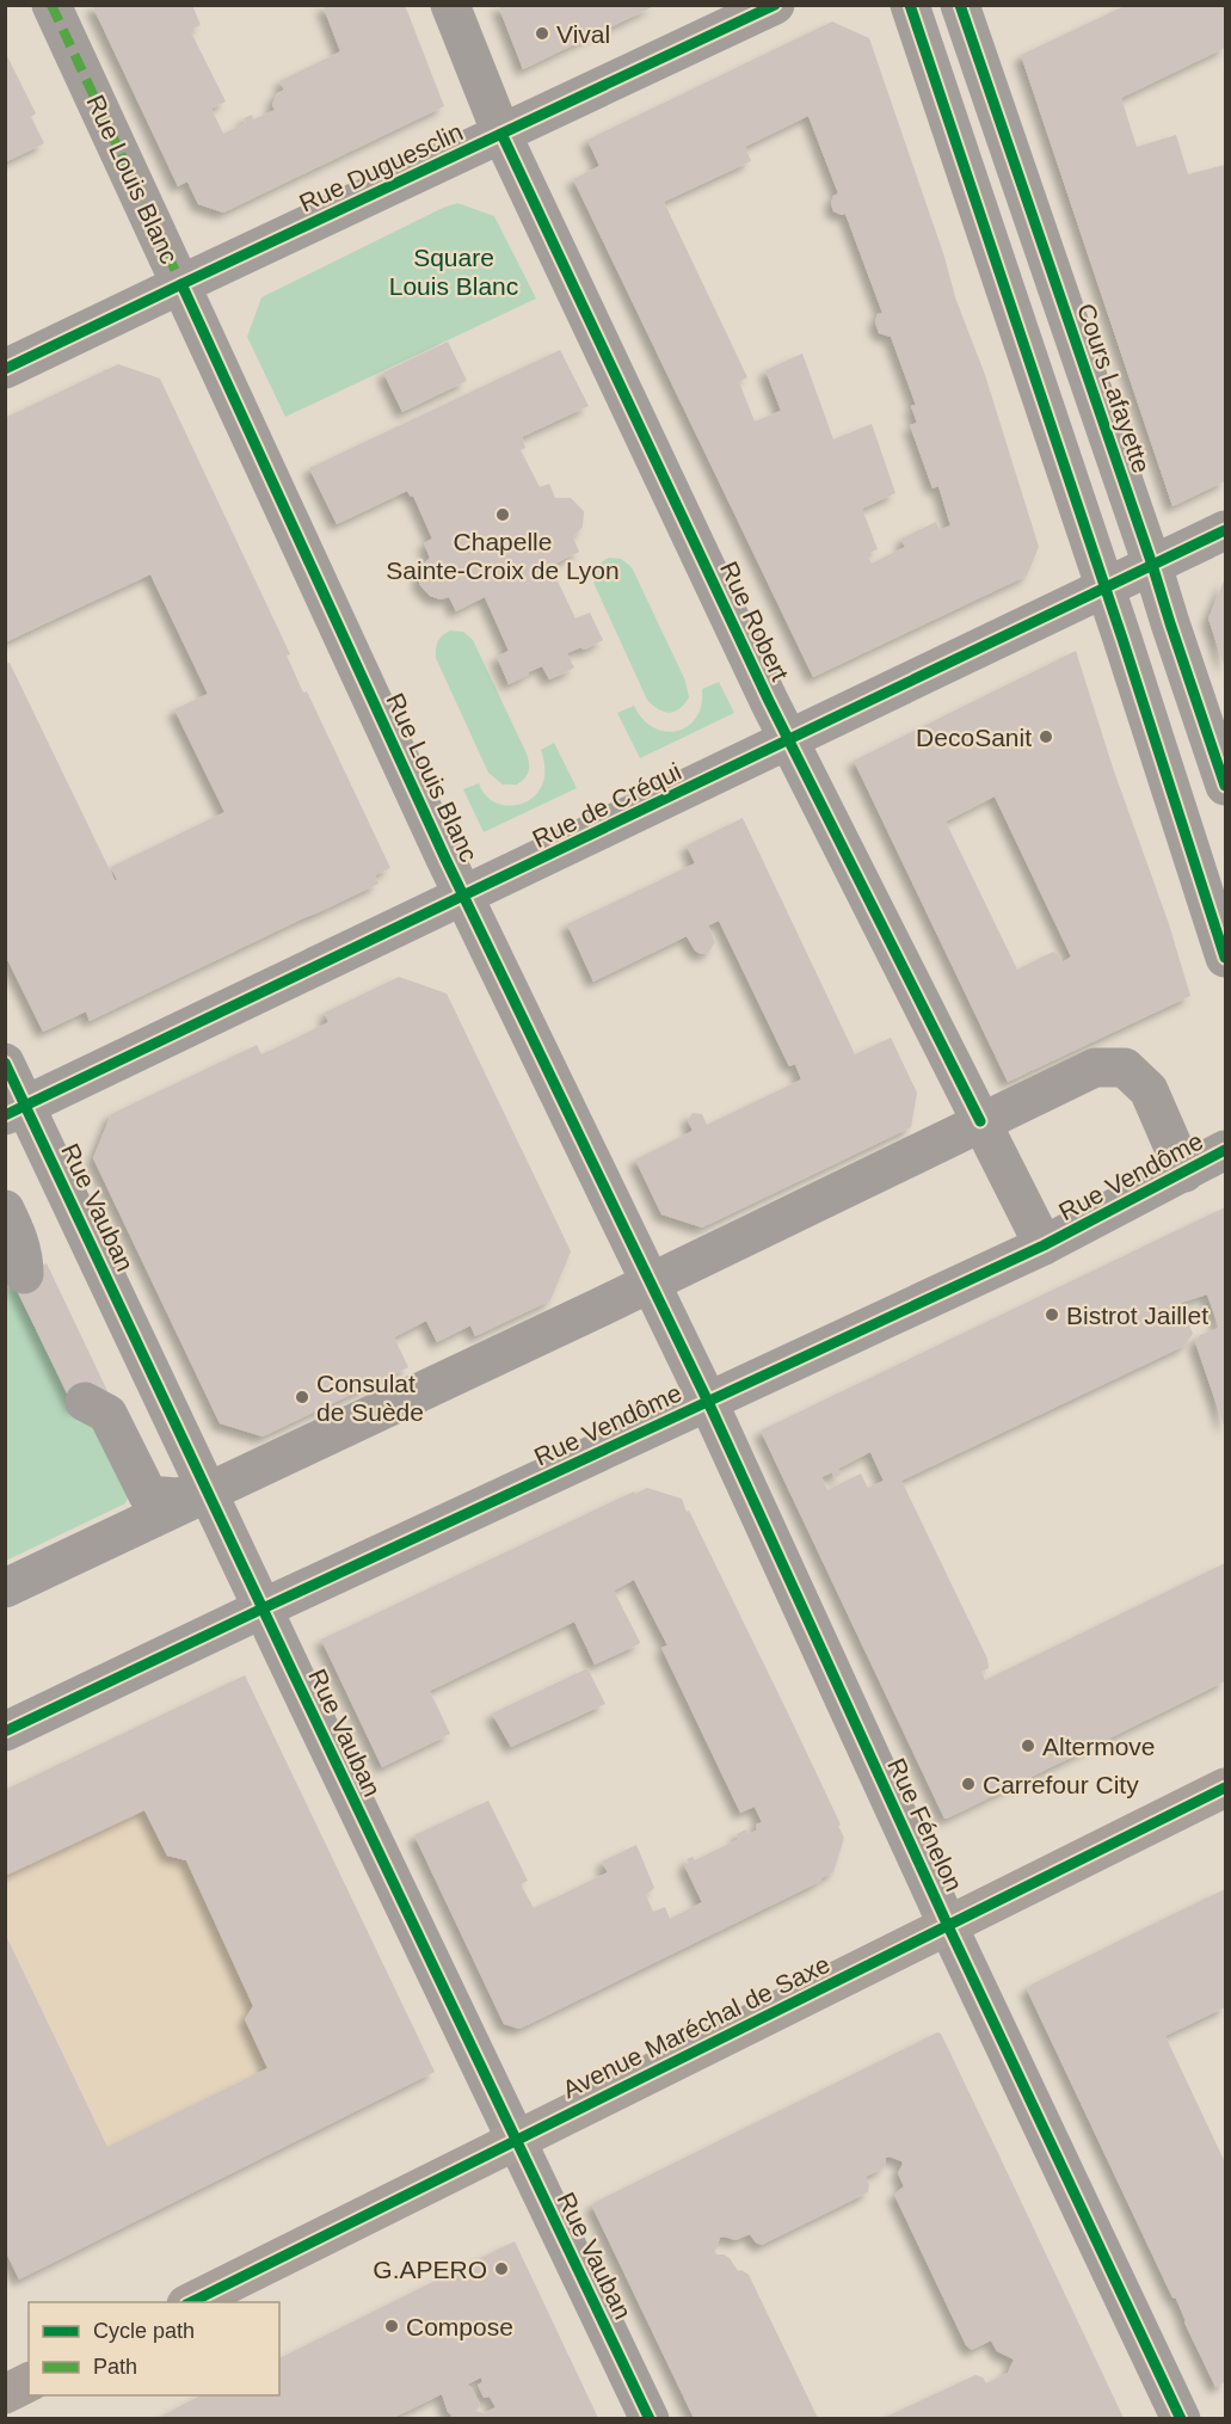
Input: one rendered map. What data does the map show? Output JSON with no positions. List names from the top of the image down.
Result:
{
  "streets": {
    "main road": ["Avenue Maréchal de Saxe"],
    "street": [
      "Rue Duguesclin",
      "Rue Louis Blanc",
      "Cours Lafayette",
      "Rue Robert",
      "Rue de Créqui",
      "Rue Vendôme",
      "Rue Vauban",
      "Rue Fénelon"
    ]
  },
  "crossings": [
    ["Rue Duguesclin", "Rue Louis Blanc"],
    ["Rue Duguesclin", "Rue Robert"],
    ["Rue Louis Blanc", "Rue de Créqui"],
    ["Rue Louis Blanc", "Rue Vendôme"],
    ["Rue Louis Blanc", "Rue Fénelon"],
    ["Cours Lafayette", "Rue de Créqui"],
    ["Rue Robert", "Rue de Créqui"],
    ["Rue Robert", "Rue Vendôme"],
    ["Rue de Créqui", "Rue Vauban"],
    ["Rue Vendôme", "Rue Vauban"],
    ["Rue Vendôme", "Rue Fénelon"],
    ["Rue Vauban", "Avenue Maréchal de Saxe"],
    ["Rue Fénelon", "Avenue Maréchal de Saxe"]
  ],
  "parks": ["Square Louis Blanc"],
  "places": [
    "Vival",
    "Chapelle Sainte-Croix de Lyon",
    "DecoSanit",
    "Bistrot Jaillet",
    "Consulat de Suède",
    "Altermove",
    "Carrefour City",
    "G.APERO",
    "Compose"
  ],
  "legend": ["Cycle path", "Path"]
}
